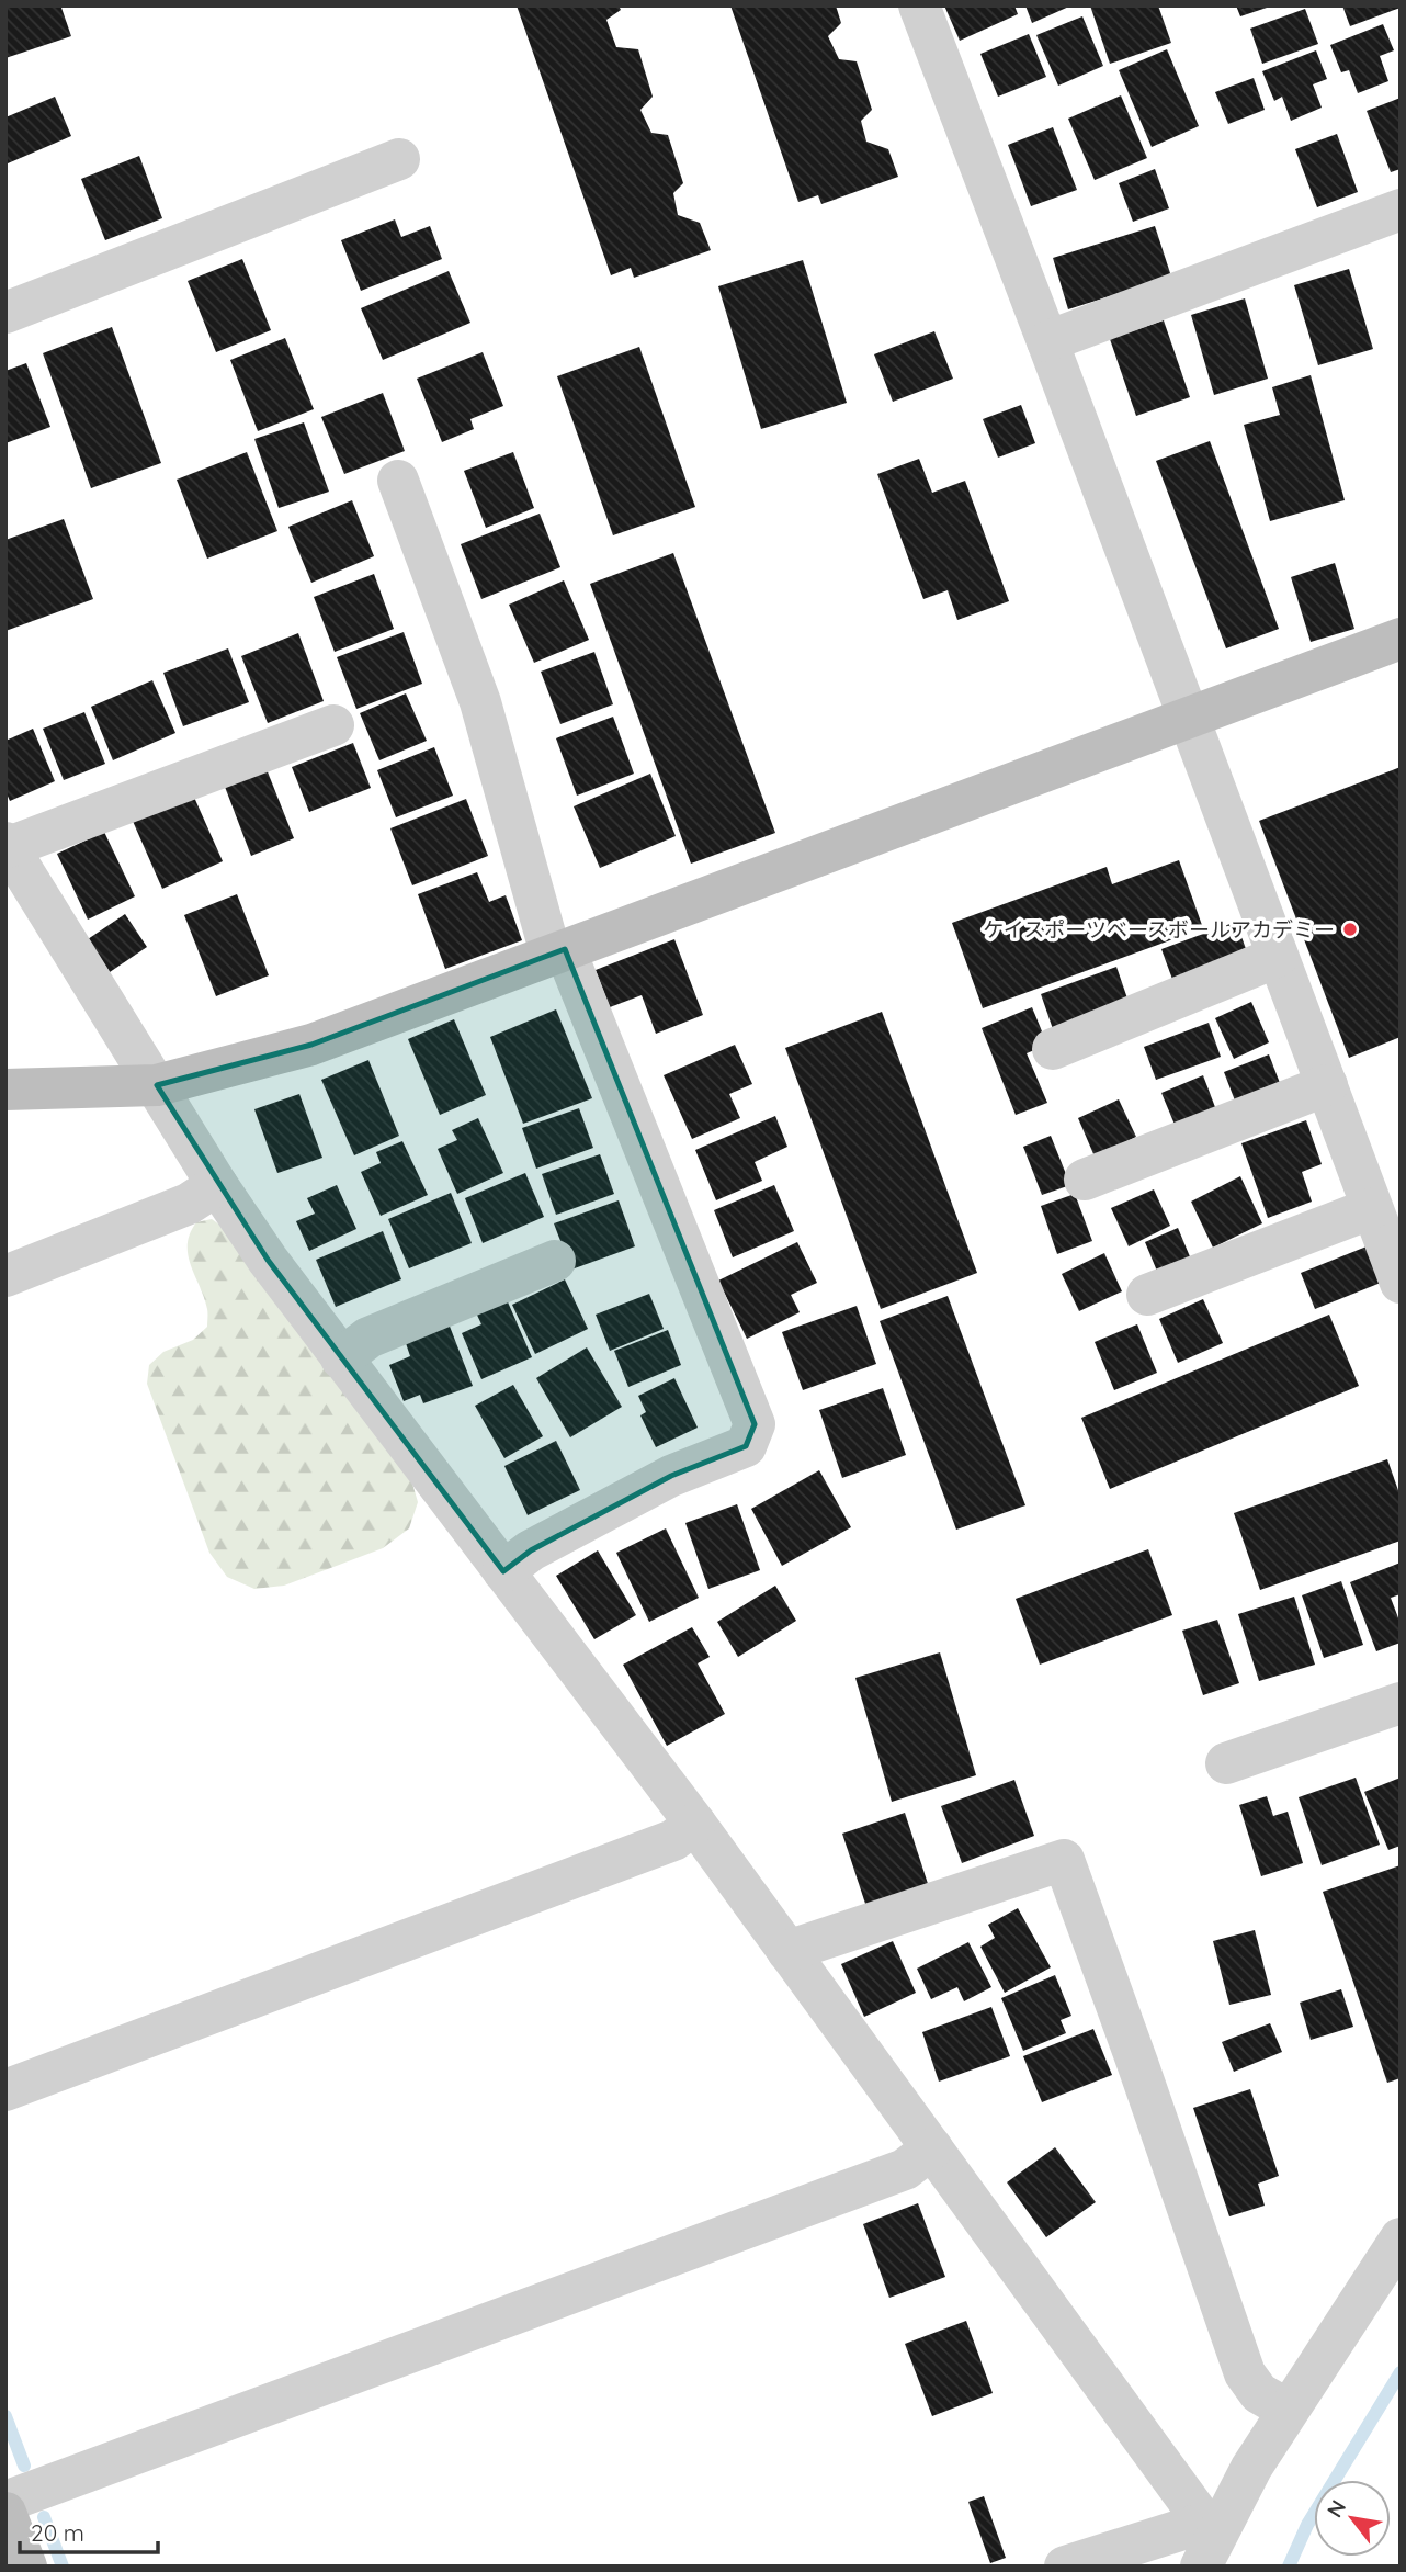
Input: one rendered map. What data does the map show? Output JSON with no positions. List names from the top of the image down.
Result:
{
  "places": ["ケイスポーツベースボールアカデミー"],
  "scale_bar": "20 m",
  "north": "top left"
}
